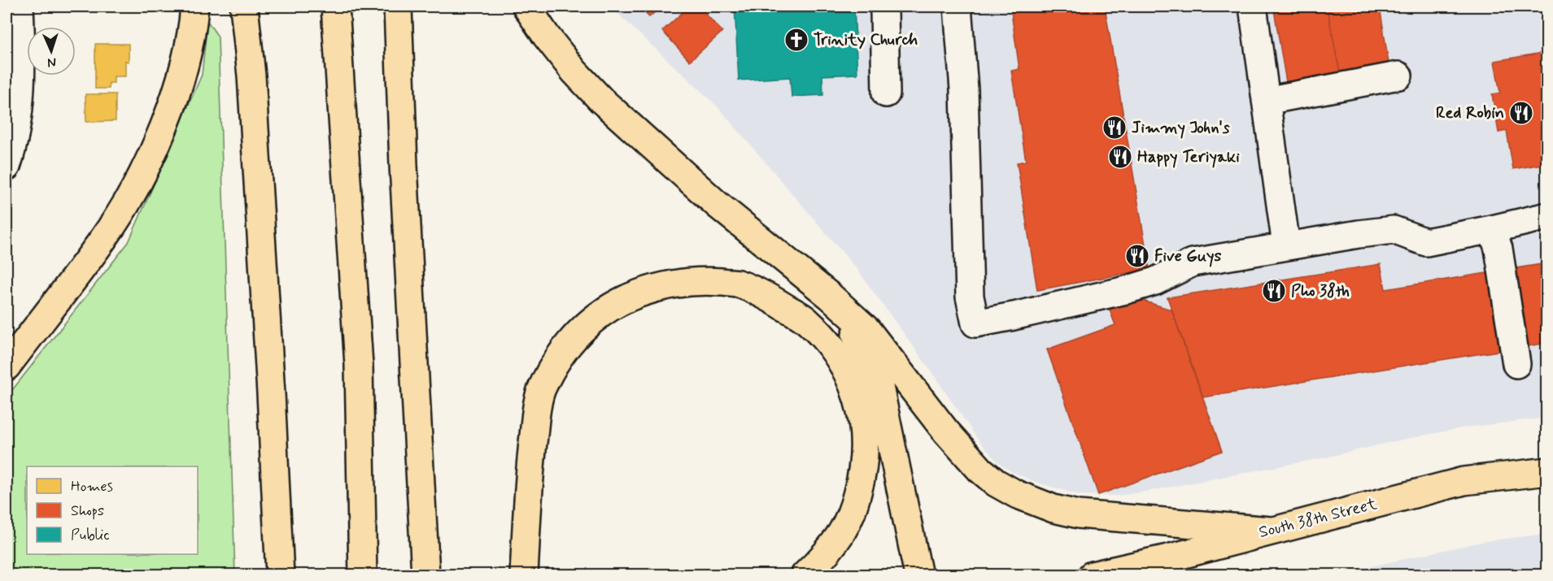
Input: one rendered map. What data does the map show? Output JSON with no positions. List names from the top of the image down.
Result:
{
  "streets": {
    "main road": ["South 38th Street"]
  },
  "places": {
    "church": ["Trinity Church"],
    "restaurant": [
      "Red Robin",
      "Jimmy John's",
      "Happy Teriyaki",
      "Five Guys",
      "Pho 38th"
    ]
  },
  "legend": ["Homes", "Shops", "Public"],
  "north": "bottom"
}
